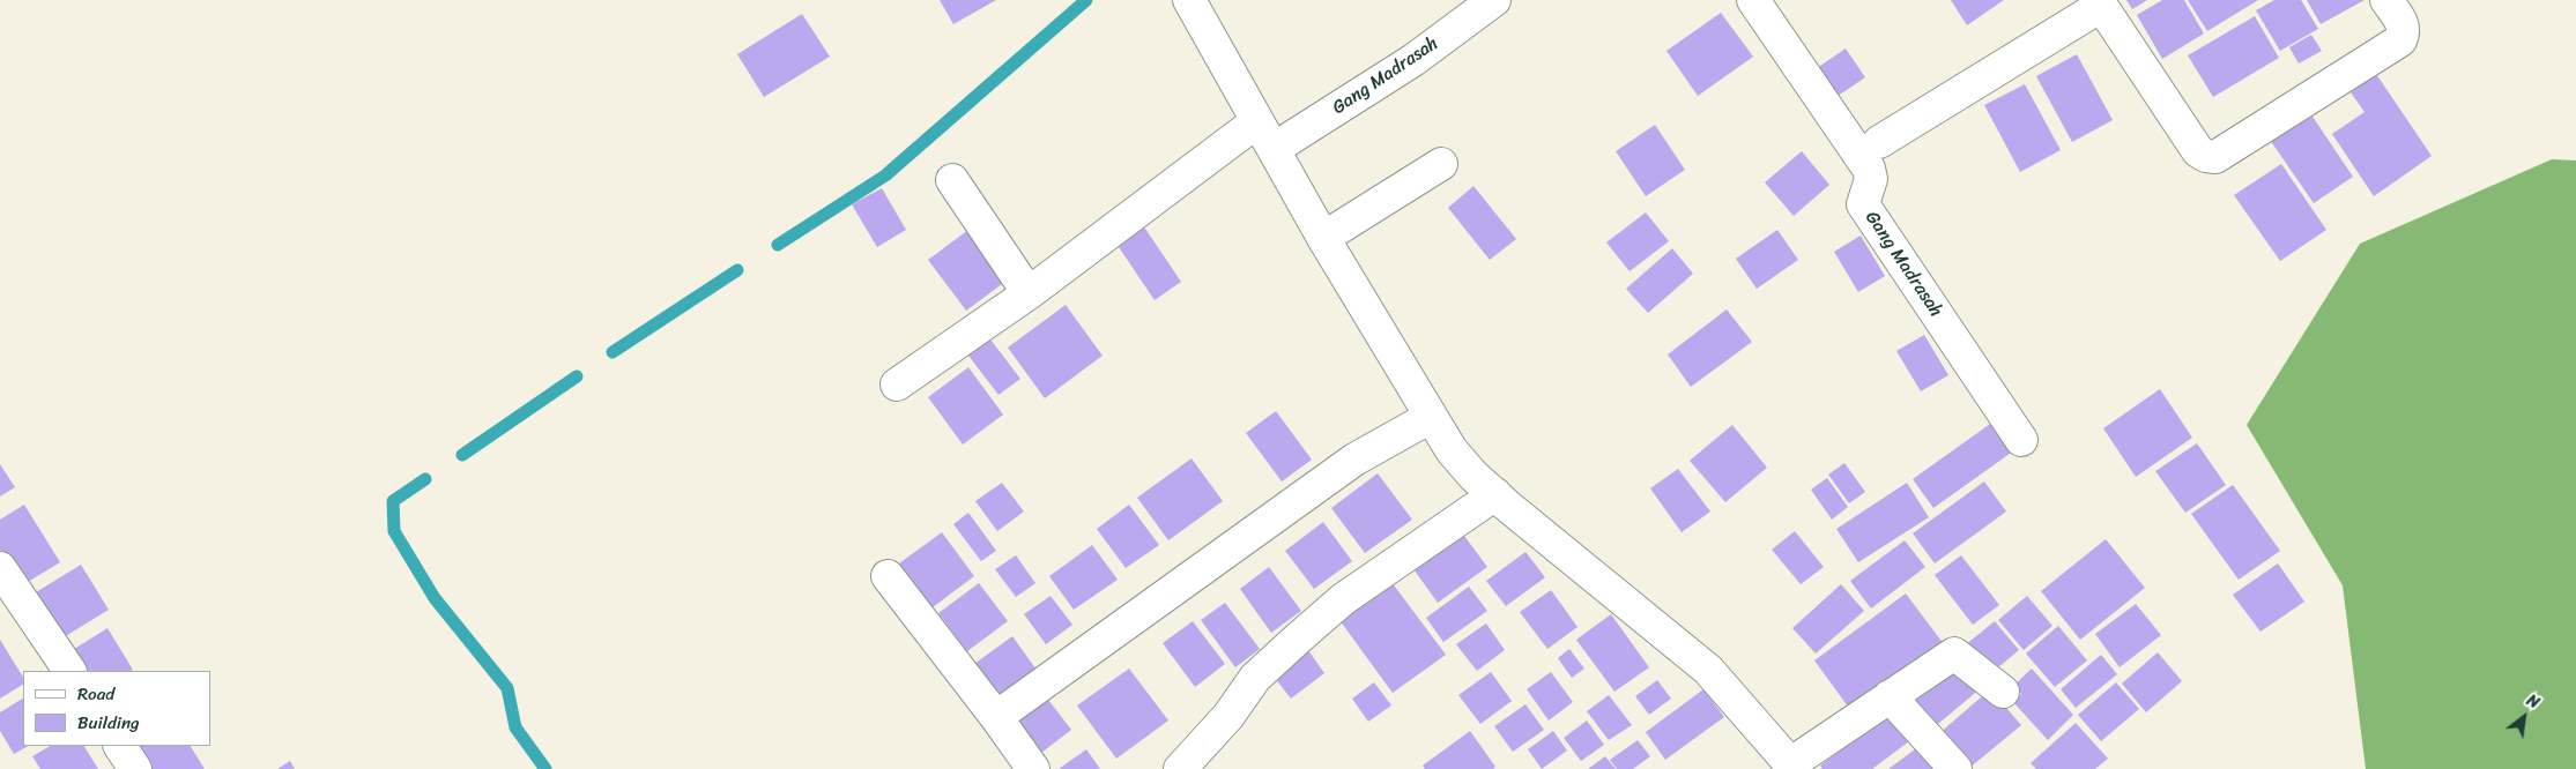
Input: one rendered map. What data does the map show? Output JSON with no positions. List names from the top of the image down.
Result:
{
  "streets": {
    "street": ["Gang Madrasah"]
  },
  "legend": ["Road", "Building"],
  "north": "top right"
}
